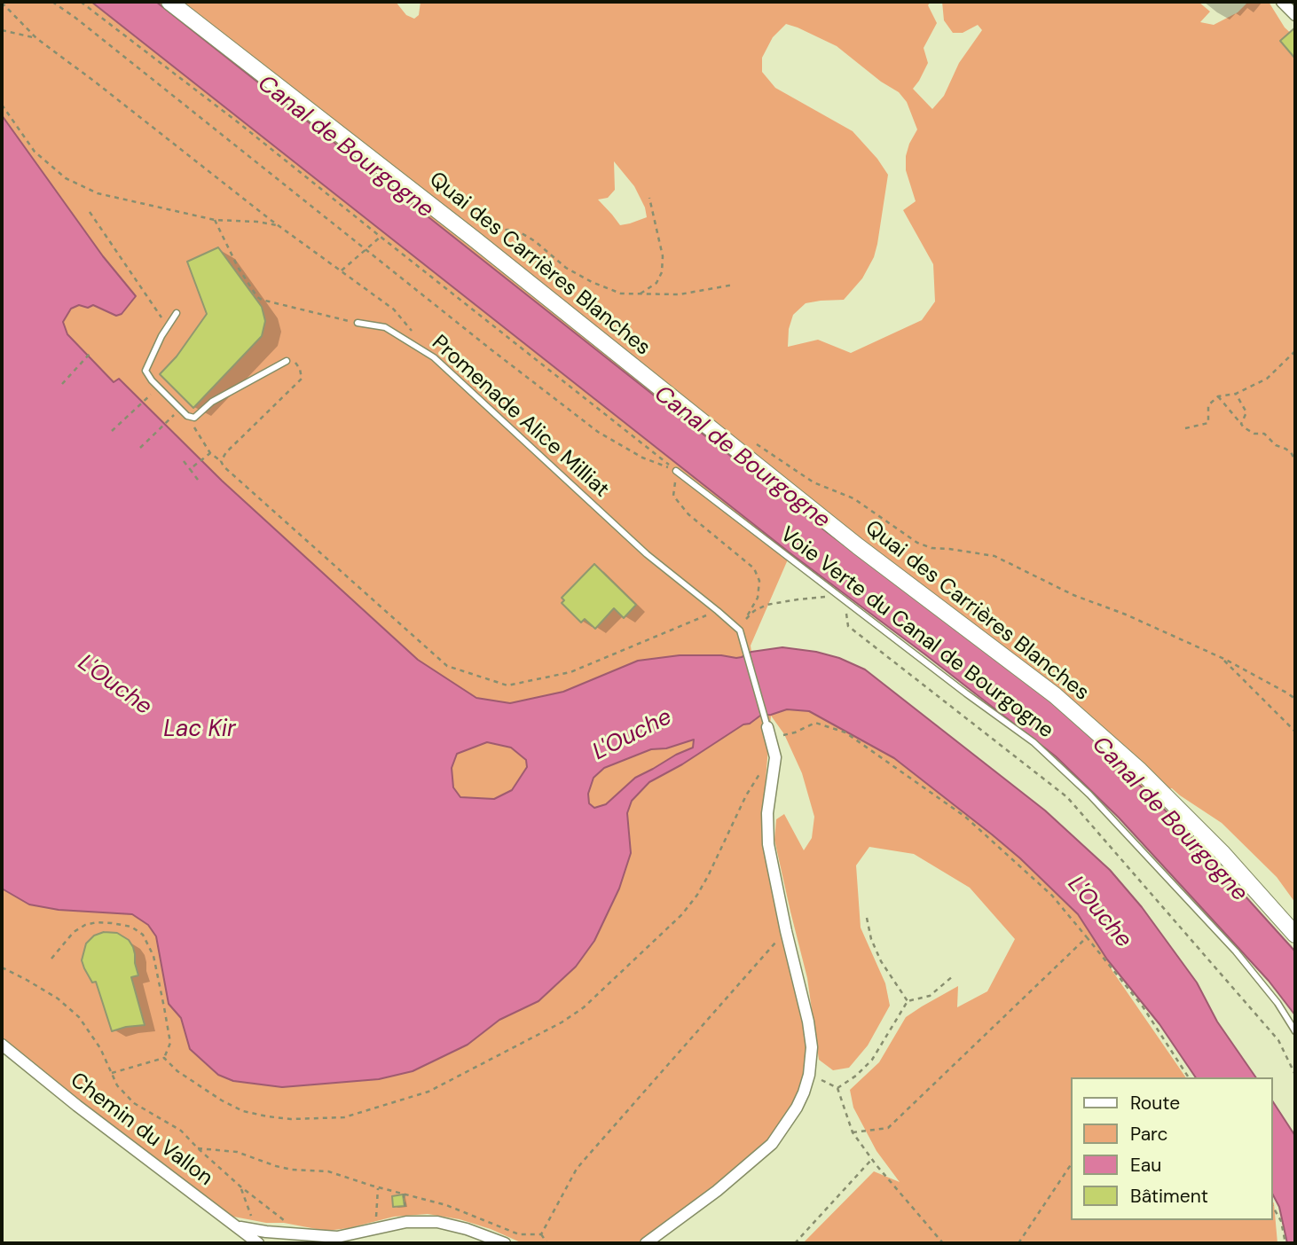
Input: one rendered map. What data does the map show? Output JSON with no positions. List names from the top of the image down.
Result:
{
  "streets": {
    "street": ["Quai des Carrières Blanches", "Chemin du Vallon"],
    "lane": ["Promenade Alice Milliat", "Voie Verte du Canal de Bourgogne"]
  },
  "water": ["Canal de Bourgogne", "L'Ouche", "Lac Kir"],
  "legend": [
    "Route",
    "Parc",
    "Eau",
    "Bâtiment"
  ]
}
